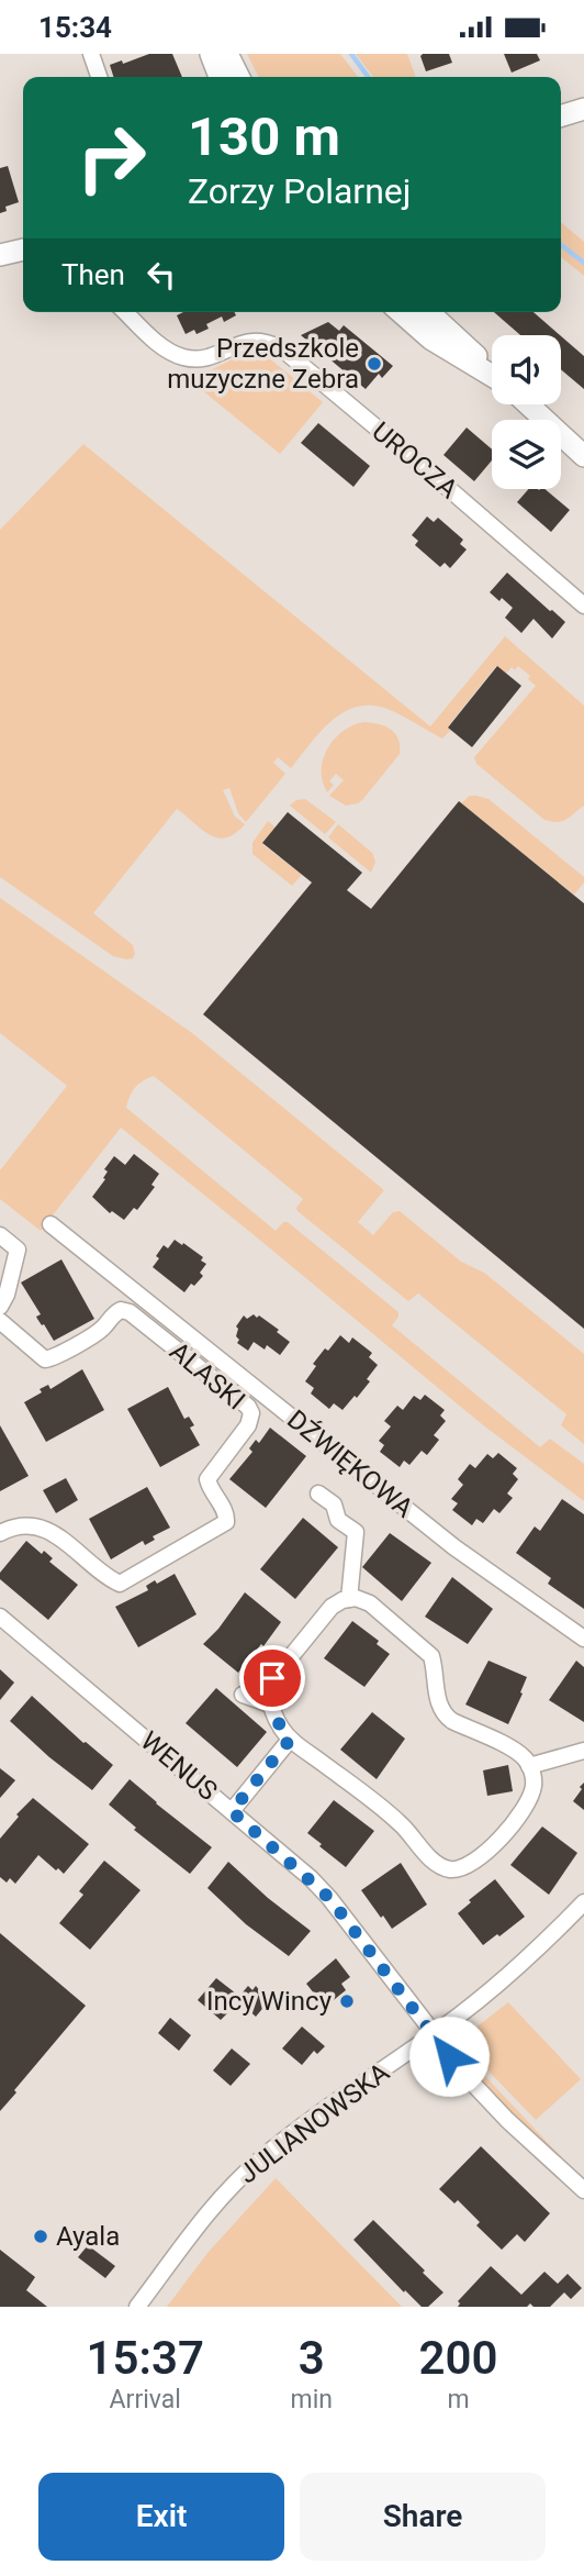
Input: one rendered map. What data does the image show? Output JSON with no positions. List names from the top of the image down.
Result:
{
  "streets": {
    "street": [
      "UROCZA",
      "ALASKI",
      "DŹWIĘKOWA",
      "WENUS",
      "JULIANOWSKA"
    ]
  },
  "crossings": [
    ["WENUS", "JULIANOWSKA"]
  ],
  "places": ["Przedszkole muzyczne Zebra", "Incy Wincy", "Ayala"],
  "page": {
    "status": "15:34",
    "turn": ["130 m", "Zorzy Polarnej"],
    "then": "Then",
    "eta": [
      "15:37",
      "Arrival",
      "3",
      "min",
      "200",
      "m"
    ],
    "buttons": ["Exit", "Share"]
  }
}
